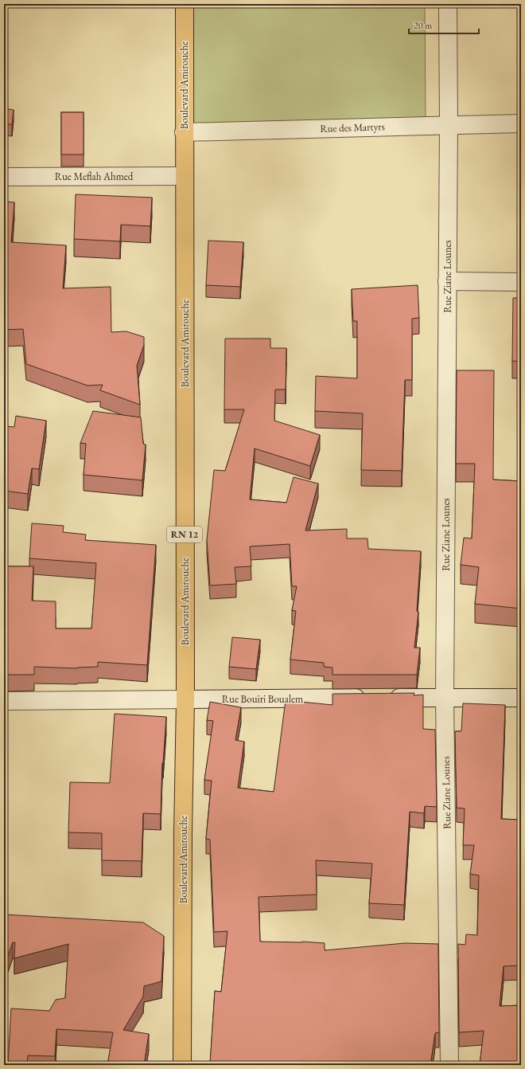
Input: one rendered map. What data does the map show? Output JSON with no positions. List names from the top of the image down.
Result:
{
  "streets": {
    "main road": ["Boulevard Amirouche", "RN 12"],
    "street": [
      "Rue des Martyrs",
      "Rue Meflah Ahmed",
      "Rue Ziane Lounes",
      "Rue Bouiri Boualem"
    ]
  },
  "crossings": [
    ["Boulevard Amirouche", "Rue des Martyrs"],
    ["Boulevard Amirouche", "Rue Meflah Ahmed"],
    ["Boulevard Amirouche", "Rue Bouiri Boualem"],
    ["Rue des Martyrs", "Rue Ziane Lounes"],
    ["Rue Ziane Lounes", "Rue Bouiri Boualem"]
  ],
  "scale_bar": "20 m"
}
